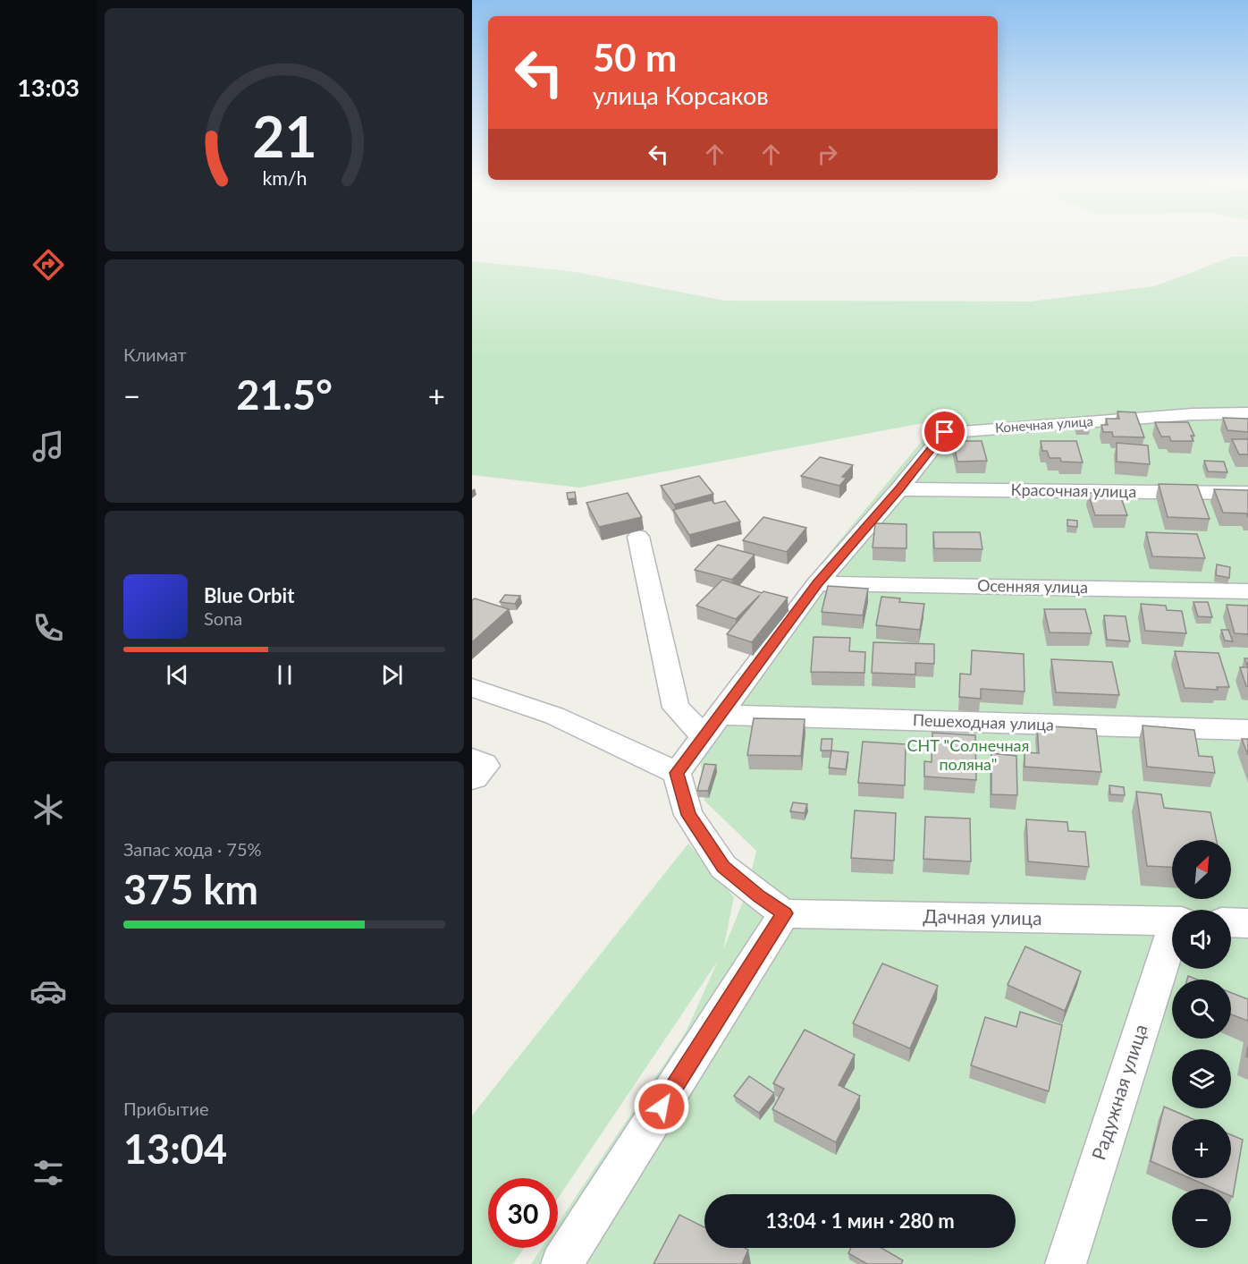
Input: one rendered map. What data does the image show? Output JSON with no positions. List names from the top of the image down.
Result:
{
  "streets": {
    "street": [
      "Конечная улица",
      "Красочная улица",
      "Осенняя улица",
      "Пешеходная улица",
      "Дачная улица",
      "Радужная улица"
    ]
  },
  "crossings": [
    ["Конечная улица", "Красочная улица"],
    ["Конечная улица", "Осенняя улица"],
    ["Конечная улица", "Пешеходная улица"]
  ],
  "parks": ["СНТ \"Солнечная поляна\""],
  "north": "top right",
  "page": {
    "tabs": "13:03",
    "turn": ["50 m", "улица Корсаков"],
    "tile": [
      "Климат",
      ["Запас хода · 75%", "375 km"],
      ["Прибытие", "13:04"]
    ],
    "heat": ["−", "21.5°", "+"],
    "song": ["Blue Orbit", "Sona"],
    "map_buttons": ["+", "−"],
    "limit": "30",
    "trip": "13:04 · 1 мин · 280 m",
    "gauge": ["21", "km/h"]
  }
}
